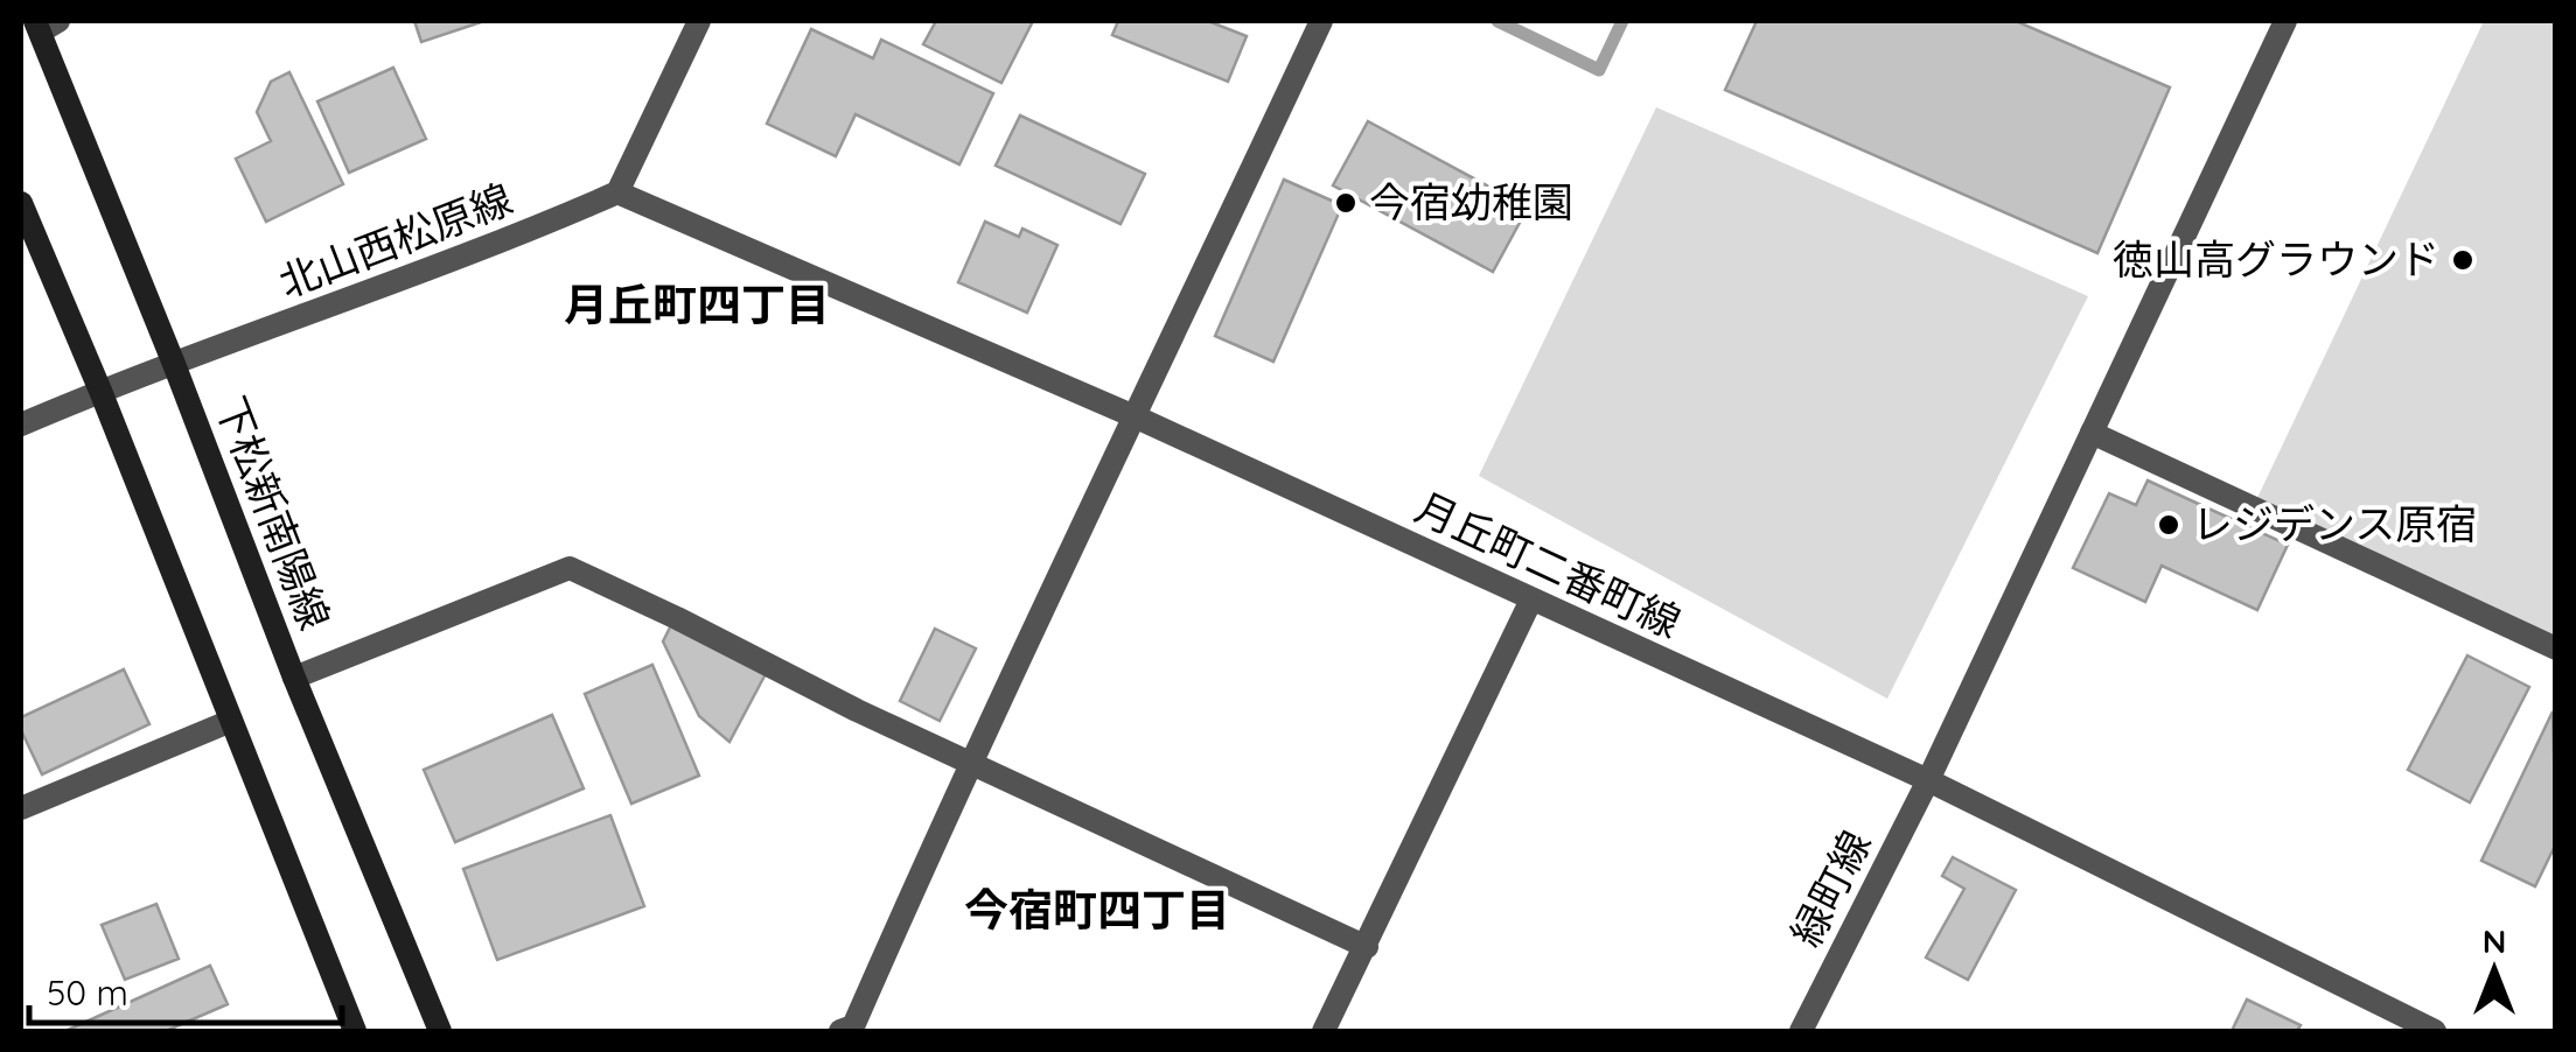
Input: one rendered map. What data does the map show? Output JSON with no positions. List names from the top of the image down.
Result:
{
  "streets": {
    "main road": ["下松新南陽線"],
    "street": ["北山西松原線", "月丘町二番町線", "緑町線"]
  },
  "crossings": [
    ["北山西松原線", "下松新南陽線"],
    ["北山西松原線", "月丘町二番町線"],
    ["月丘町二番町線", "緑町線"]
  ],
  "districts": ["月丘町四丁目", "今宿町四丁目"],
  "places": ["今宿幼稚園", "徳山高グラウンド", "レジデンス原宿"],
  "scale_bar": "50 m",
  "north": "top"
}
